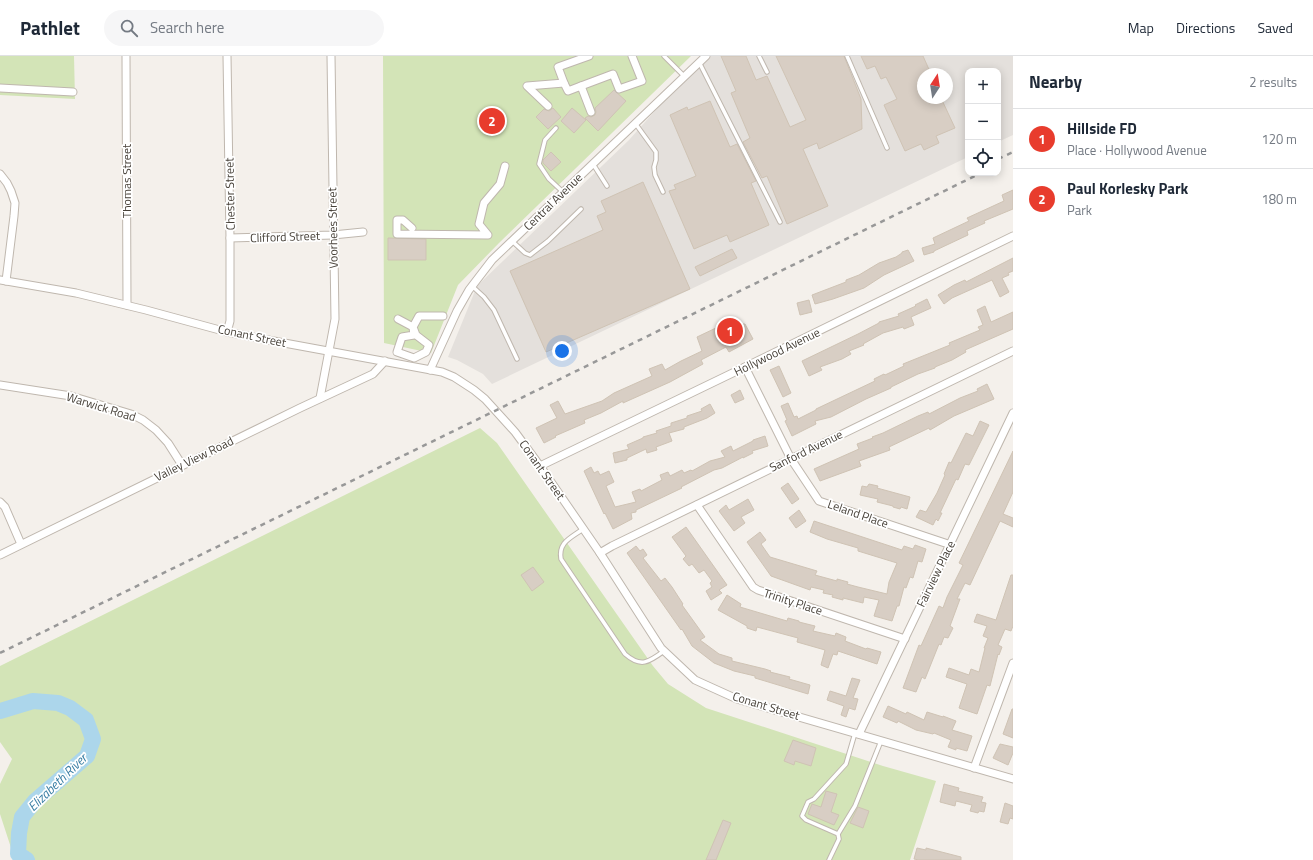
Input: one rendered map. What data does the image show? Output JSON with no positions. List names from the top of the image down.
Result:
{
  "streets": {
    "street": [
      "Thomas Street",
      "Chester Street",
      "Central Avenue",
      "Voorhees Street",
      "Clifford Street",
      "Conant Street",
      "Hollywood Avenue",
      "Warwick Road",
      "Sanford Avenue",
      "Valley View Road",
      "Leland Place",
      "Fairview Place",
      "Trinity Place"
    ]
  },
  "crossings": [
    ["Thomas Street", "Conant Street"],
    ["Chester Street", "Clifford Street"],
    ["Chester Street", "Conant Street"],
    ["Central Avenue", "Conant Street"],
    ["Voorhees Street", "Clifford Street"],
    ["Voorhees Street", "Conant Street"],
    ["Voorhees Street", "Valley View Road"],
    ["Conant Street", "Hollywood Avenue"],
    ["Conant Street", "Sanford Avenue"],
    ["Conant Street", "Valley View Road"],
    ["Conant Street", "Fairview Place"],
    ["Hollywood Avenue", "Leland Place"],
    ["Warwick Road", "Valley View Road"],
    ["Sanford Avenue", "Leland Place"],
    ["Sanford Avenue", "Trinity Place"],
    ["Leland Place", "Fairview Place"],
    ["Fairview Place", "Trinity Place"]
  ],
  "water": ["Elizabeth River"],
  "north": "top",
  "page": {
    "header": "Pathlet",
    "search": "Search here",
    "nav": ["Map", "Directions", "Saved"],
    "heading": ["Nearby", "2 results"],
    "map_buttons": ["+", "−"],
    "pins": ["2", "1"],
    "list": [
      {
        "mark": "1",
        "name": "Hillside FD",
        "note": "Place · Hollywood Avenue",
        "value": "120 m"
      },
      {
        "mark": "2",
        "name": "Paul Korlesky Park",
        "note": "Park",
        "value": "180 m"
      }
    ]
  }
}
